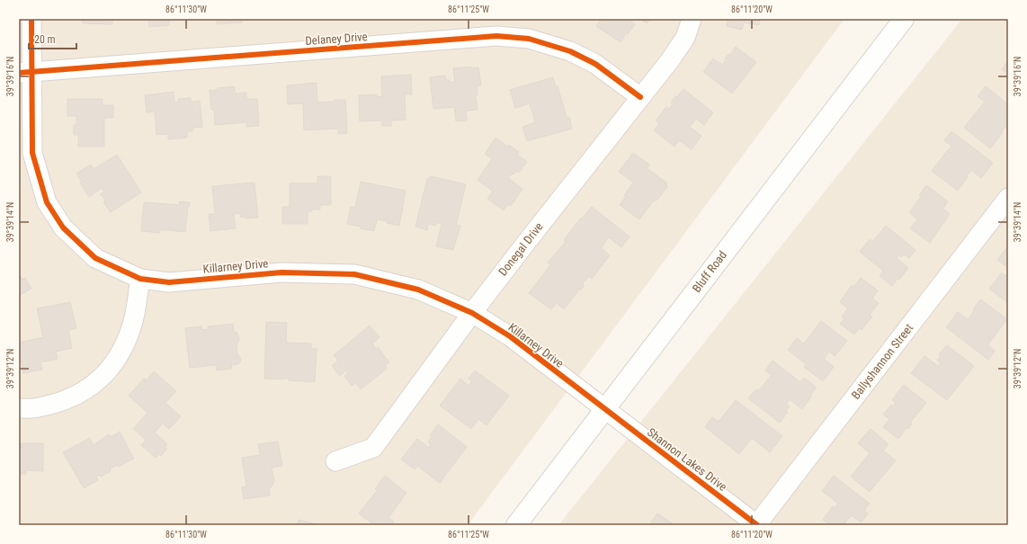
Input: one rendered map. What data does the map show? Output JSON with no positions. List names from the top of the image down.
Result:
{
  "streets": {
    "main road": ["Bluff Road"],
    "street": [
      "Delaney Drive",
      "Donegal Drive",
      "Killarney Drive",
      "Ballyshannon Street",
      "Shannon Lakes Drive"
    ]
  },
  "crossings": [
    ["Delaney Drive", "Donegal Drive"],
    ["Delaney Drive", "Killarney Drive"],
    ["Donegal Drive", "Killarney Drive"],
    ["Killarney Drive", "Bluff Road"],
    ["Killarney Drive", "Shannon Lakes Drive"],
    ["Bluff Road", "Shannon Lakes Drive"],
    ["Ballyshannon Street", "Shannon Lakes Drive"]
  ],
  "scale_bar": "20 m",
  "coordinates": [
    "86°11'30\"W",
    "86°11'25\"W",
    "86°11'20\"W",
    "39°39'16\"N",
    "39°39'14\"N",
    "39°39'12\"N"
  ]
}
